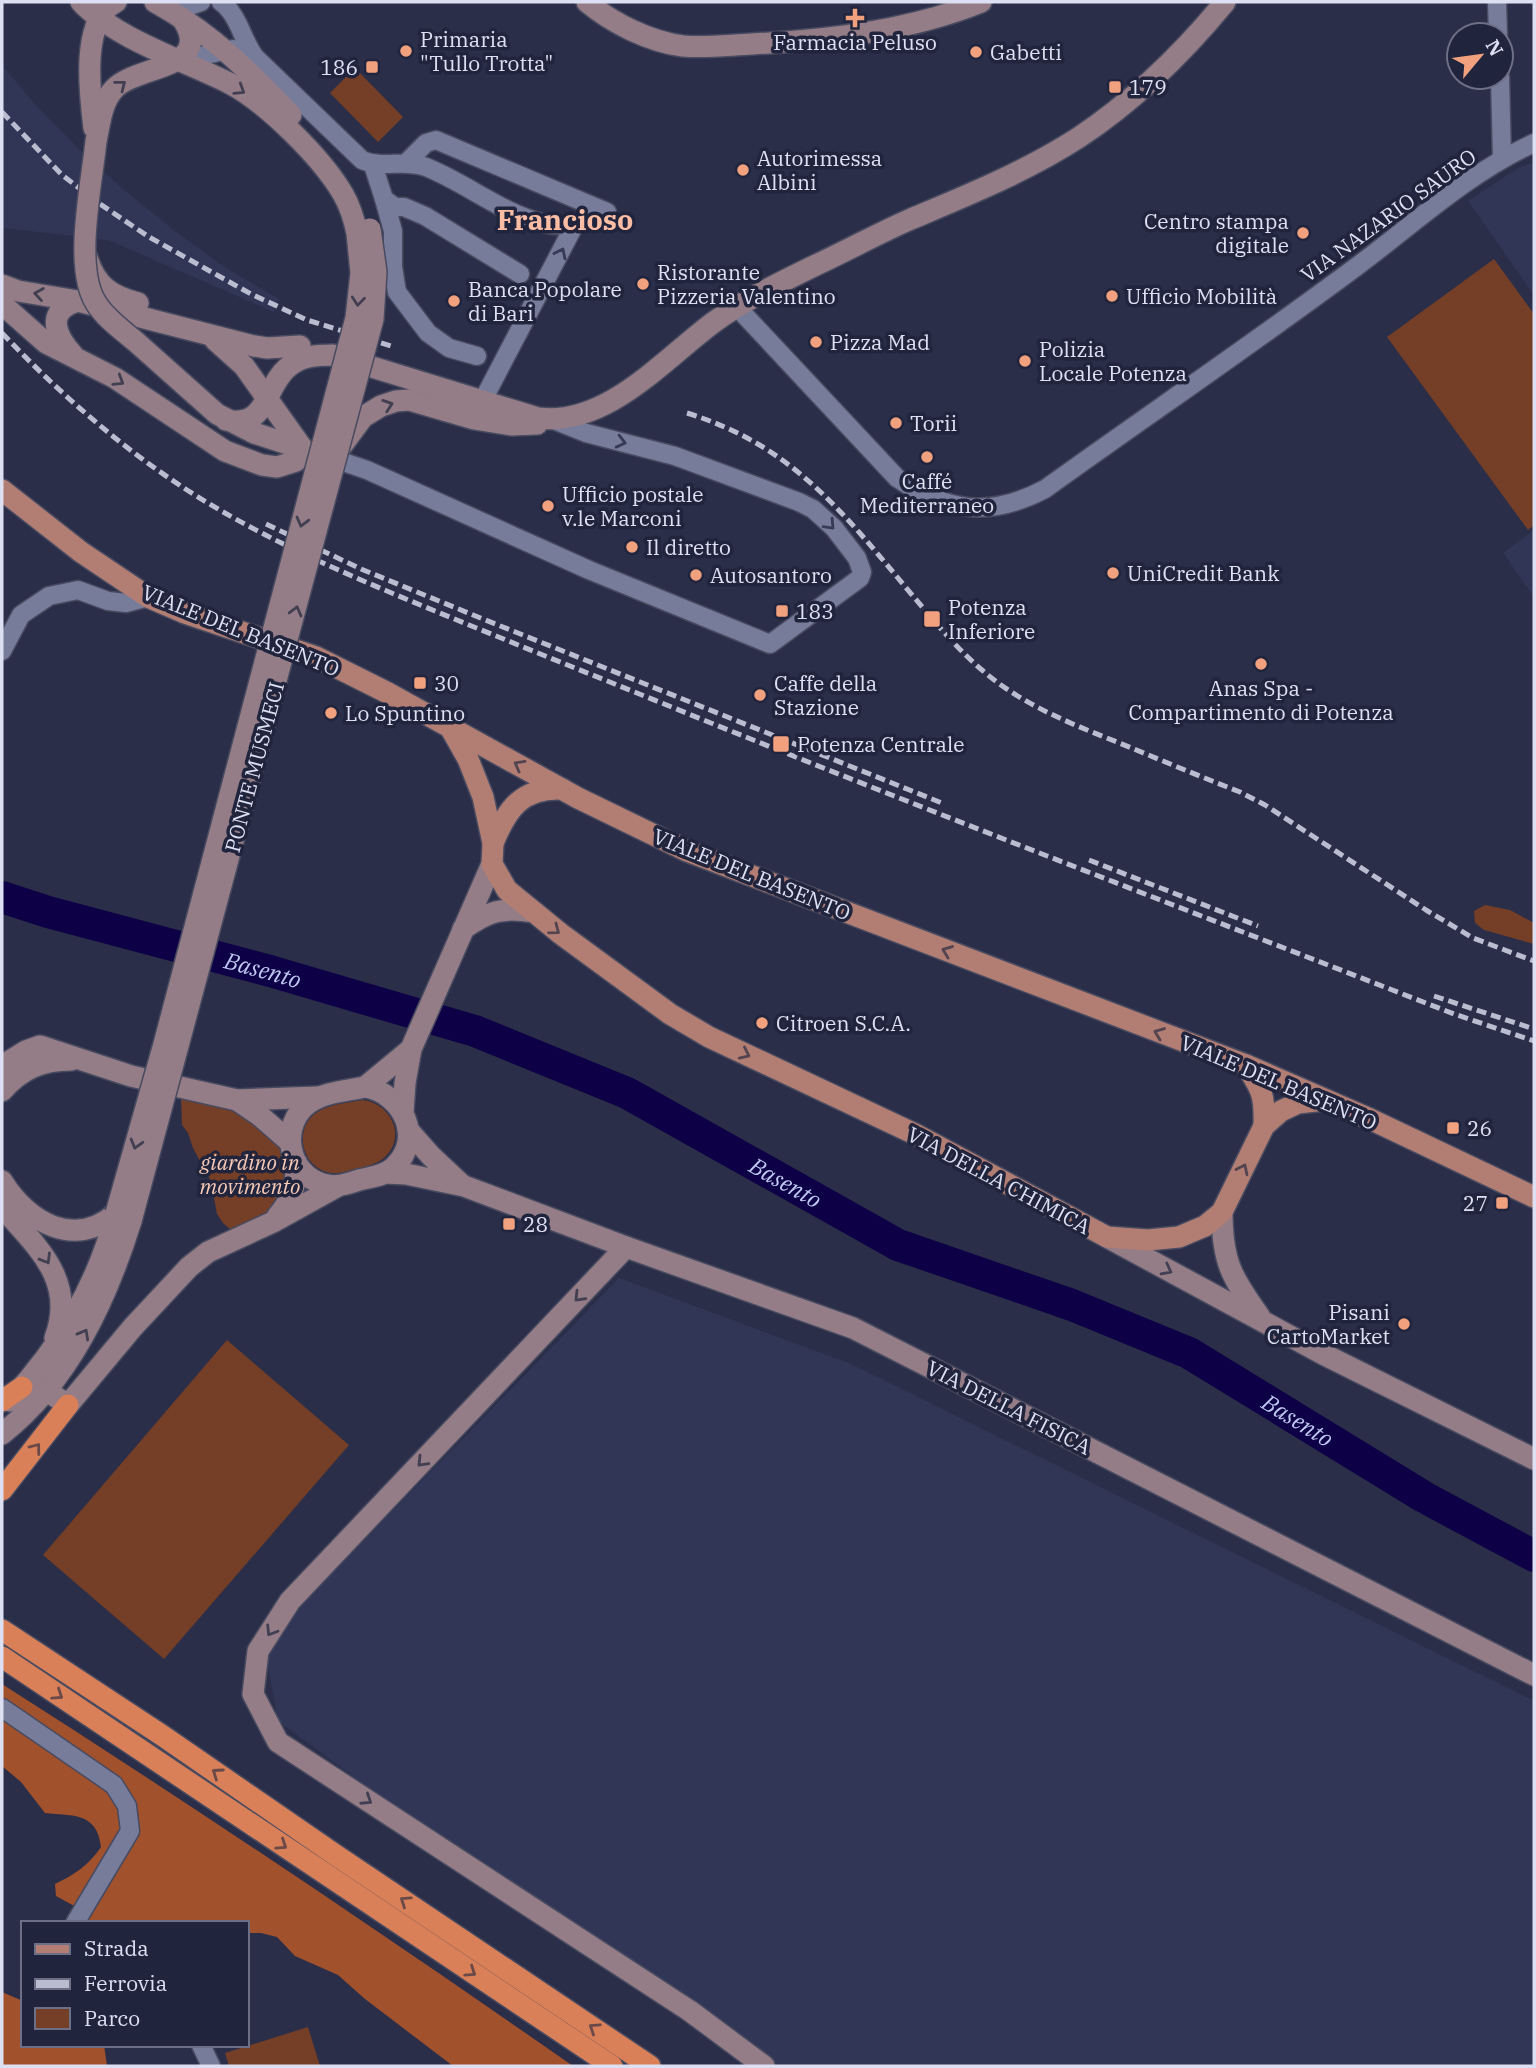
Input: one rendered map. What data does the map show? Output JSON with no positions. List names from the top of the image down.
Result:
{
  "streets": {
    "main road": ["VIALE DEL BASENTO", "VIA DELLA CHIMICA"],
    "street": ["VIA NAZARIO SAURO", "PONTE MUSMECI", "VIA DELLA FISICA"]
  },
  "one_way": ["VIALE DEL BASENTO", "VIA DELLA CHIMICA"],
  "districts": ["Francioso"],
  "water": ["Basento"],
  "parks": ["giardino in movimento"],
  "places": {
    "health": ["Farmacia Peluso"],
    "other": [
      "Primaria \"Tullo Trotta\"",
      "Gabetti",
      "Autorimessa Albini",
      "Centro stampa digitale",
      "Ristorante Pizzeria Valentino",
      "Ufficio Mobilità",
      "Banca Popolare di Bari",
      "Pizza Mad",
      "Polizia Locale Potenza",
      "Torii",
      "Caffé Mediterraneo",
      "Ufficio postale v.le Marconi",
      "Il diretto",
      "UniCredit Bank",
      "Autosantoro",
      "Anas Spa - Compartimento di Potenza",
      "Caffe della Stazione",
      "Lo Spuntino",
      "Citroen S.C.A.",
      "Pisani CartoMarket"
    ],
    "transit": [
      "186",
      "179",
      "183",
      "Potenza Inferiore",
      "30",
      "Potenza Centrale",
      "26",
      "27",
      "28"
    ]
  },
  "legend": ["Strada", "Ferrovia", "Parco"],
  "north": "top right"
}
